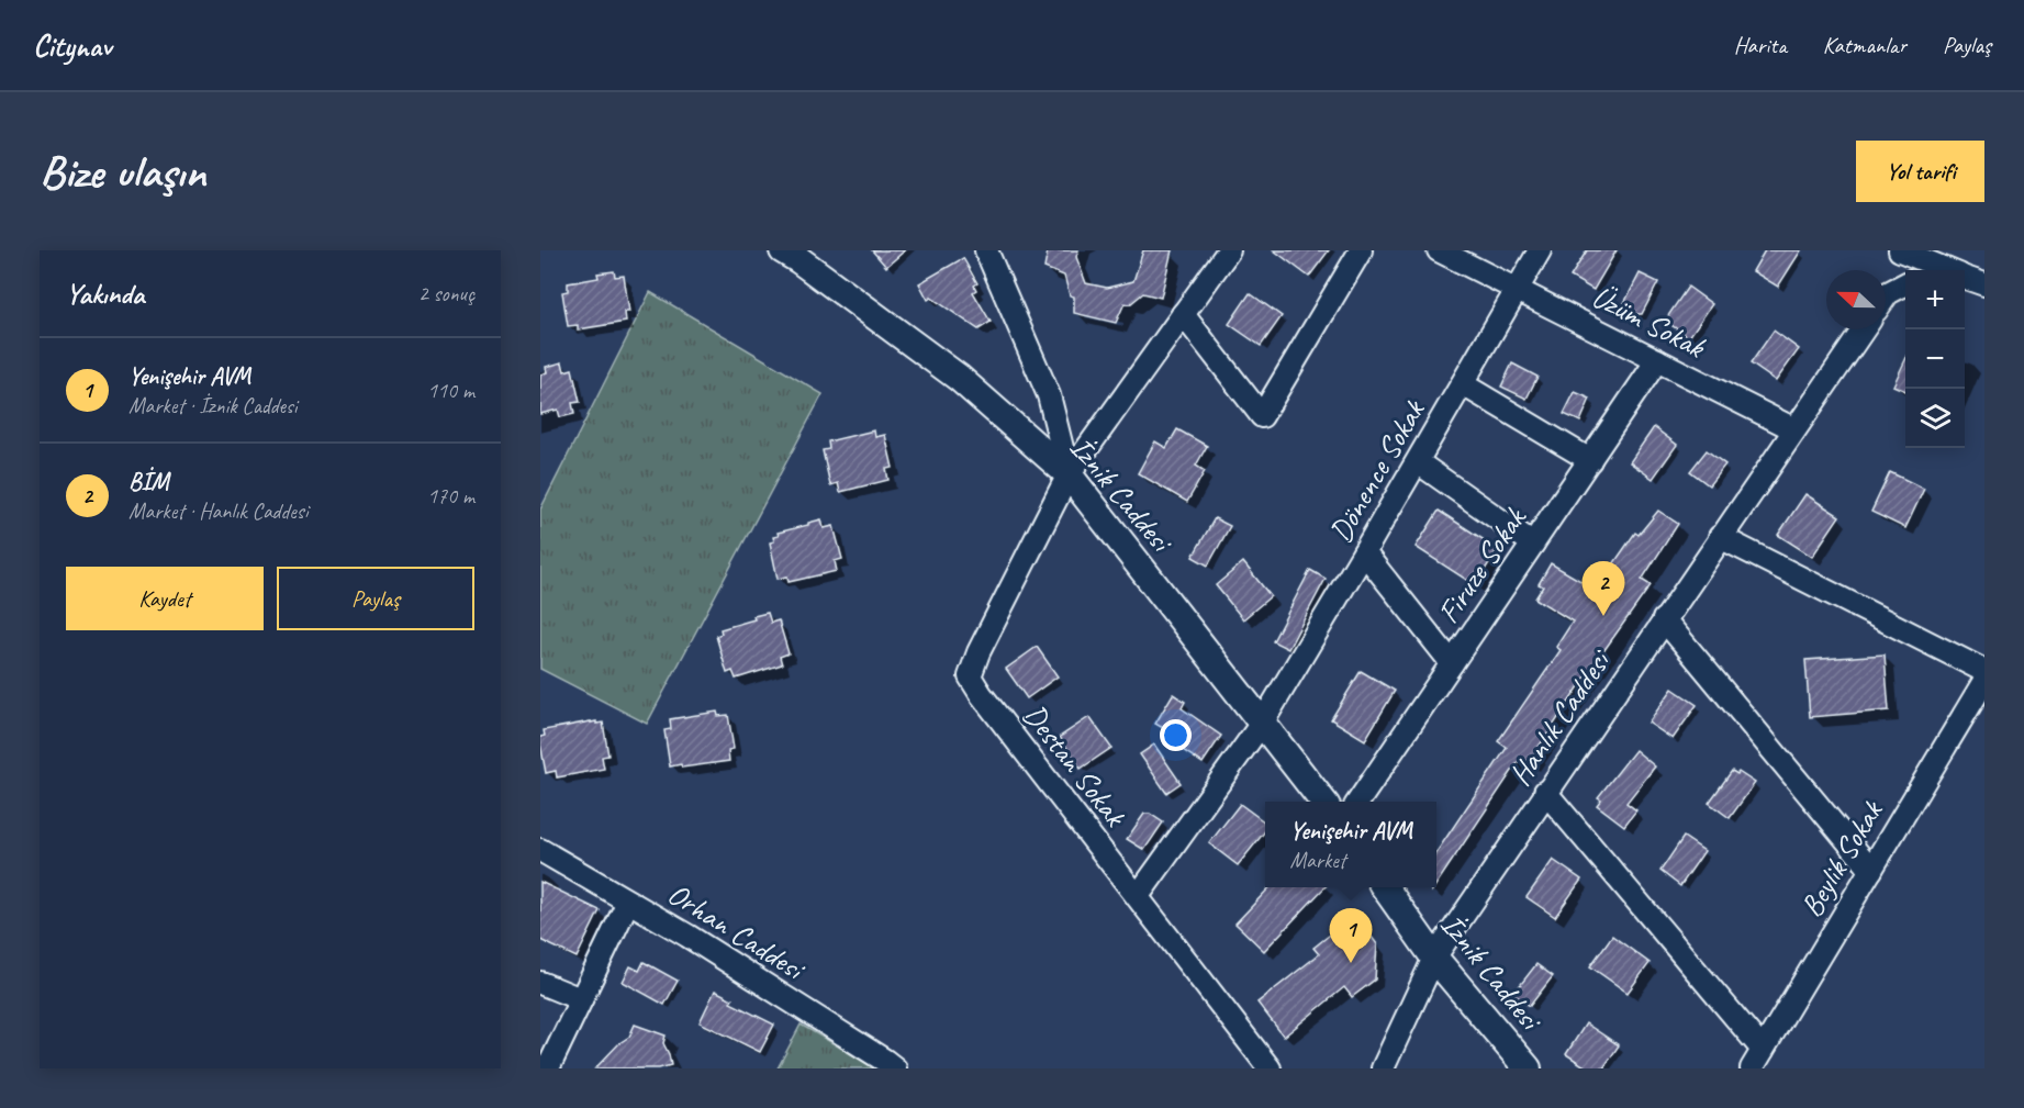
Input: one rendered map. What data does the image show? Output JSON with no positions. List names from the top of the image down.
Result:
{
  "streets": {
    "main road": ["İznik Caddesi"],
    "street": [
      "Üzüm Sokak",
      "Dönence Sokak",
      "Firuze Sokak",
      "Hanlık Caddesi",
      "Destan Sokak",
      "Beylik Sokak",
      "Orhan Caddesi"
    ]
  },
  "crossings": [
    ["Üzüm Sokak", "Dönence Sokak"],
    ["Üzüm Sokak", "Firuze Sokak"],
    ["Üzüm Sokak", "Hanlık Caddesi"],
    ["Dönence Sokak", "İznik Caddesi"],
    ["Dönence Sokak", "Destan Sokak"],
    ["İznik Caddesi", "Hanlık Caddesi"],
    ["İznik Caddesi", "Destan Sokak"]
  ],
  "north": "left",
  "page": {
    "header": "Citynav",
    "nav": ["Harita", "Katmanlar", "Paylaş"],
    "buttons": [
      "Yol tarifi",
      ["Kaydet", "Paylaş"]
    ],
    "title": "Bize ulaşın",
    "heading": ["Yakında", "2 sonuç"],
    "map_buttons": ["+", "−"],
    "list": [
      {
        "mark": "1",
        "name": "Yenişehir AVM",
        "note": "Market · İznik Caddesi",
        "value": "110 m"
      },
      {
        "mark": "2",
        "name": "BİM",
        "note": "Market · Hanlık Caddesi",
        "value": "170 m"
      }
    ],
    "pins": ["2", "1"],
    "popup": ["Yenişehir AVM", "Market"]
  }
}
